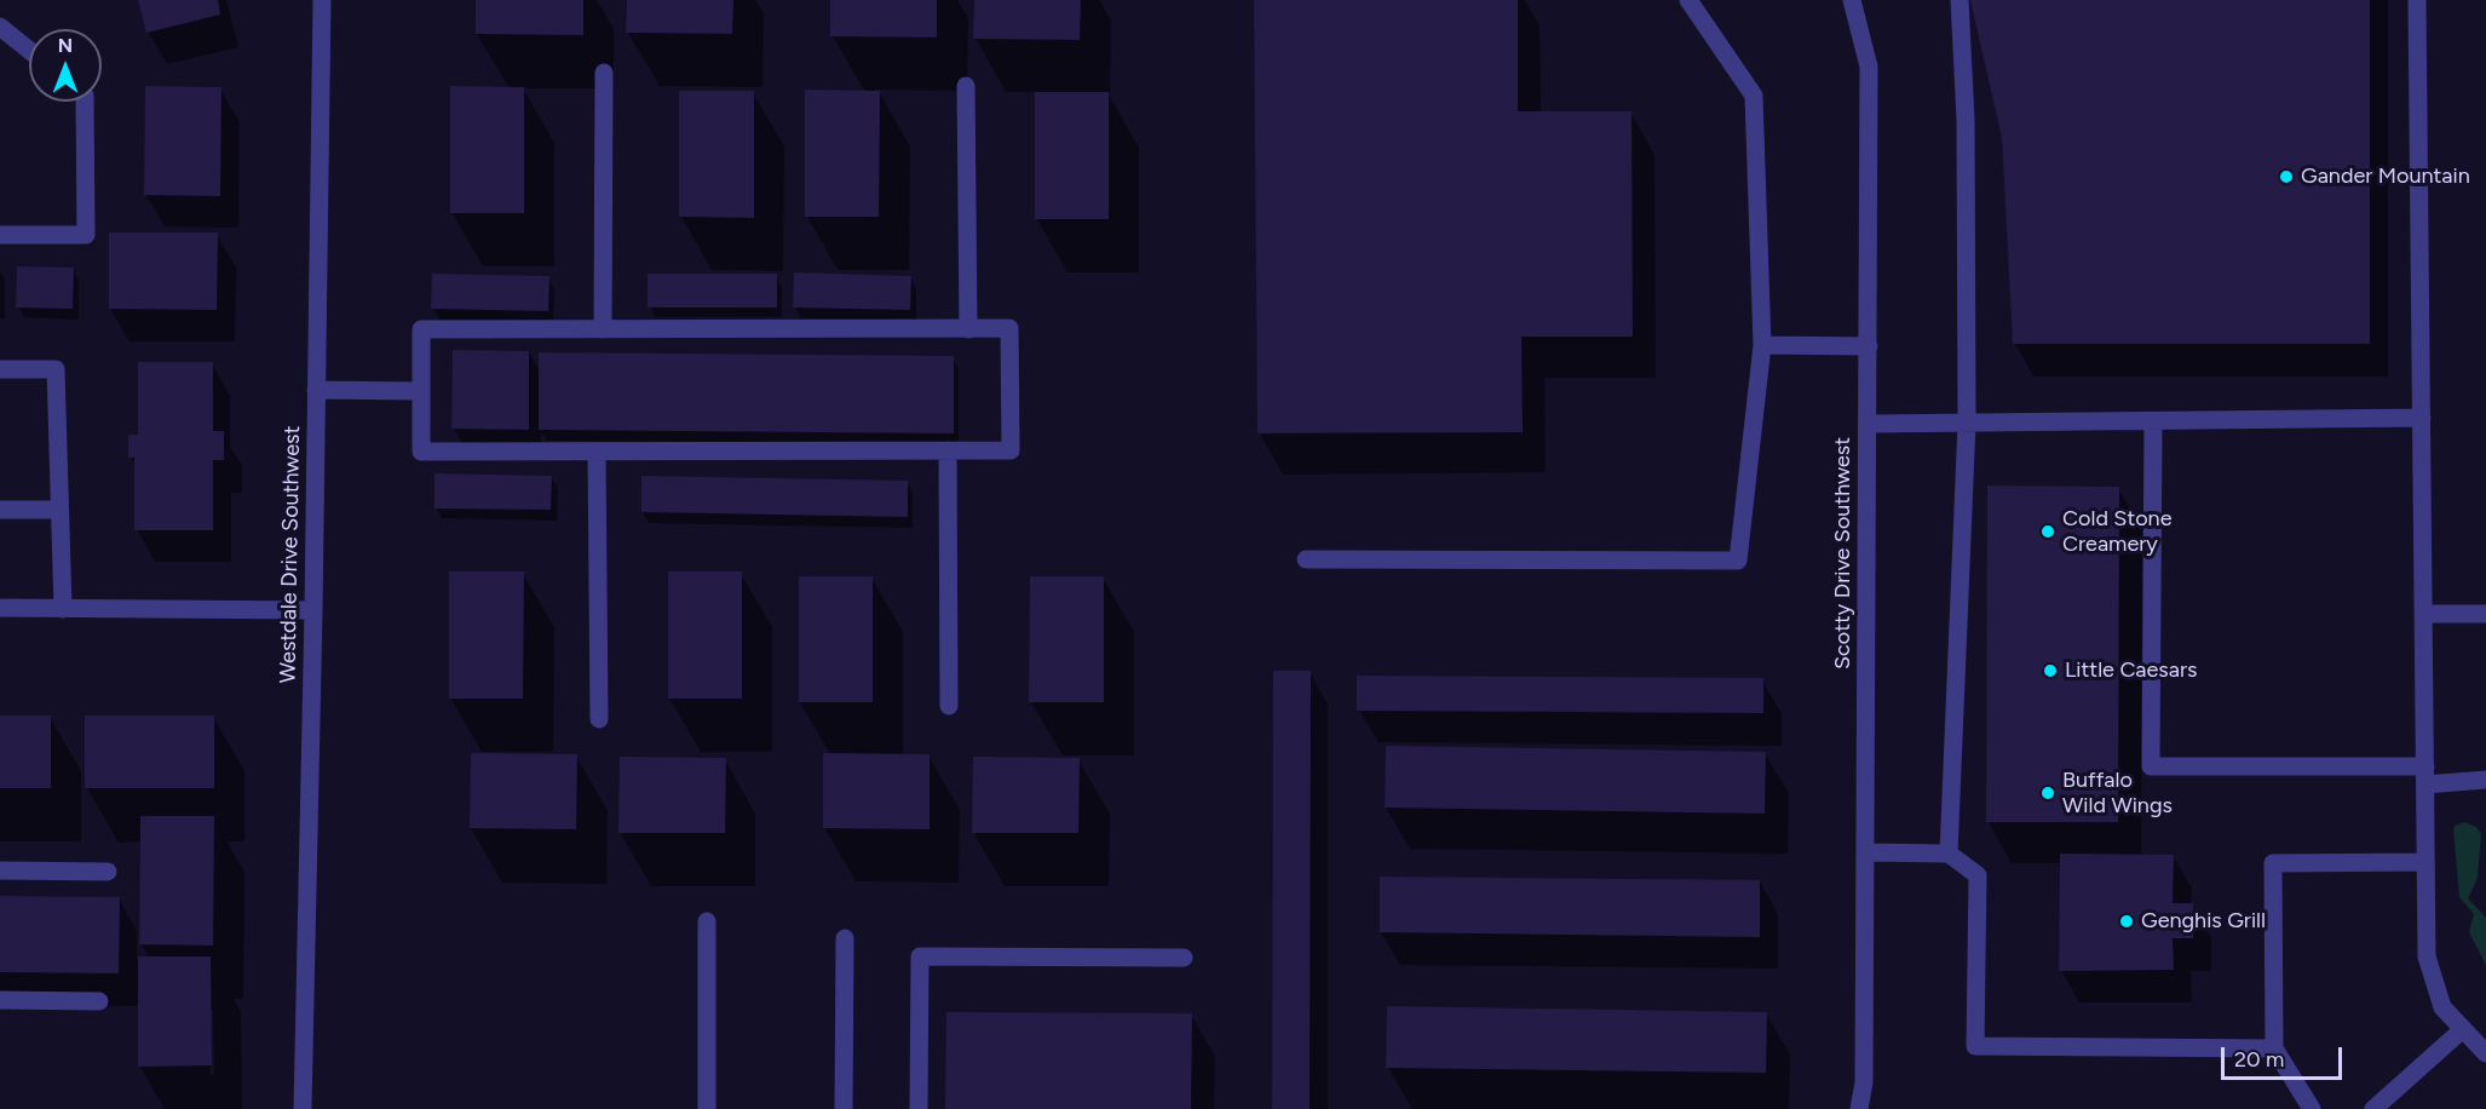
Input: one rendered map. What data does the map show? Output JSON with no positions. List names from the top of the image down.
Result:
{
  "streets": {
    "street": ["Scotty Drive Southwest", "Westdale Drive Southwest"]
  },
  "places": [
    "Gander Mountain",
    "Cold Stone Creamery",
    "Little Caesars",
    "Buffalo Wild Wings",
    "Genghis Grill"
  ],
  "scale_bar": "20 m",
  "north": "top"
}
